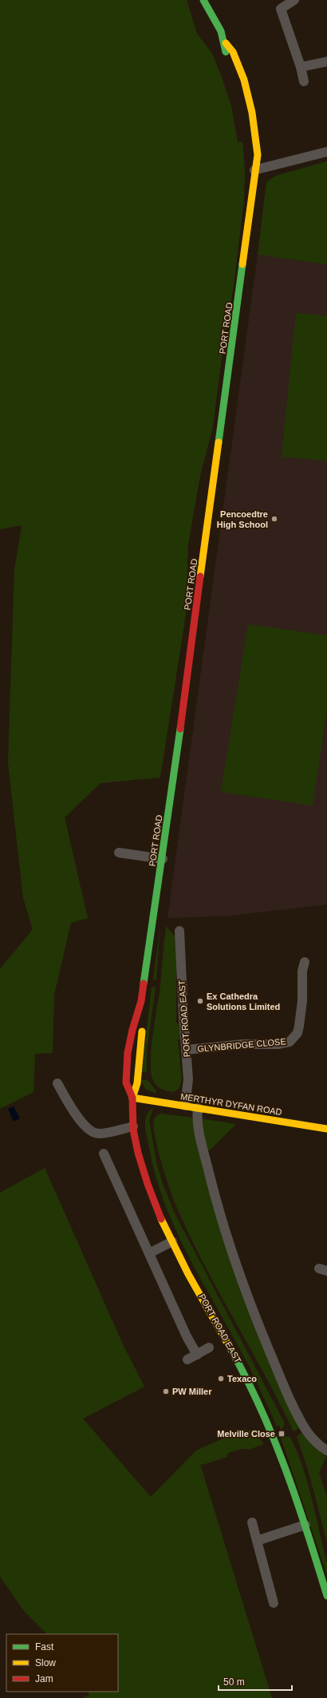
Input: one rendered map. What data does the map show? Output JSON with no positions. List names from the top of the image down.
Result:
{
  "streets": {
    "main road": ["PORT ROAD", "PORT ROAD EAST", "MERTHYR DYFAN ROAD"],
    "street": ["GLYNBRIDGE CLOSE"]
  },
  "crossings": [
    ["PORT ROAD", "PORT ROAD EAST"],
    ["PORT ROAD", "MERTHYR DYFAN ROAD"],
    ["PORT ROAD EAST", "GLYNBRIDGE CLOSE"],
    ["PORT ROAD EAST", "MERTHYR DYFAN ROAD"]
  ],
  "places": {
    "other": [
      "Pencoedtre High School",
      "Ex Cathedra Solutions Limited",
      "Texaco",
      "PW Miller"
    ],
    "transit": ["Melville Close"]
  },
  "legend": ["Fast", "Slow", "Jam"],
  "scale_bar": "50 m"
}
